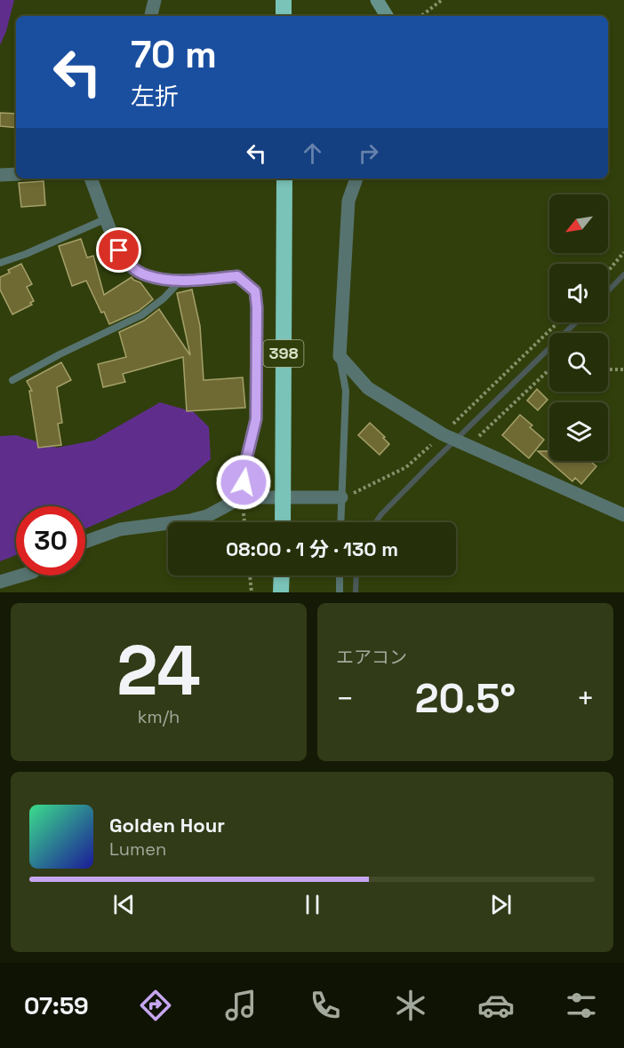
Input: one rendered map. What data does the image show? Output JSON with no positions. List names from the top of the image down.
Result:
{
  "streets": {
    "highway": ["398"]
  },
  "north": "bottom left",
  "page": {
    "turn": ["70 m", "左折"],
    "limit": "30",
    "trip": "08:00 · 1 分 · 130 m",
    "tile": [
      ["24", "km/h"],
      "エアコン"
    ],
    "heat": ["−", "20.5°", "+"],
    "song": ["Golden Hour", "Lumen"],
    "tabs": "07:59"
  }
}
